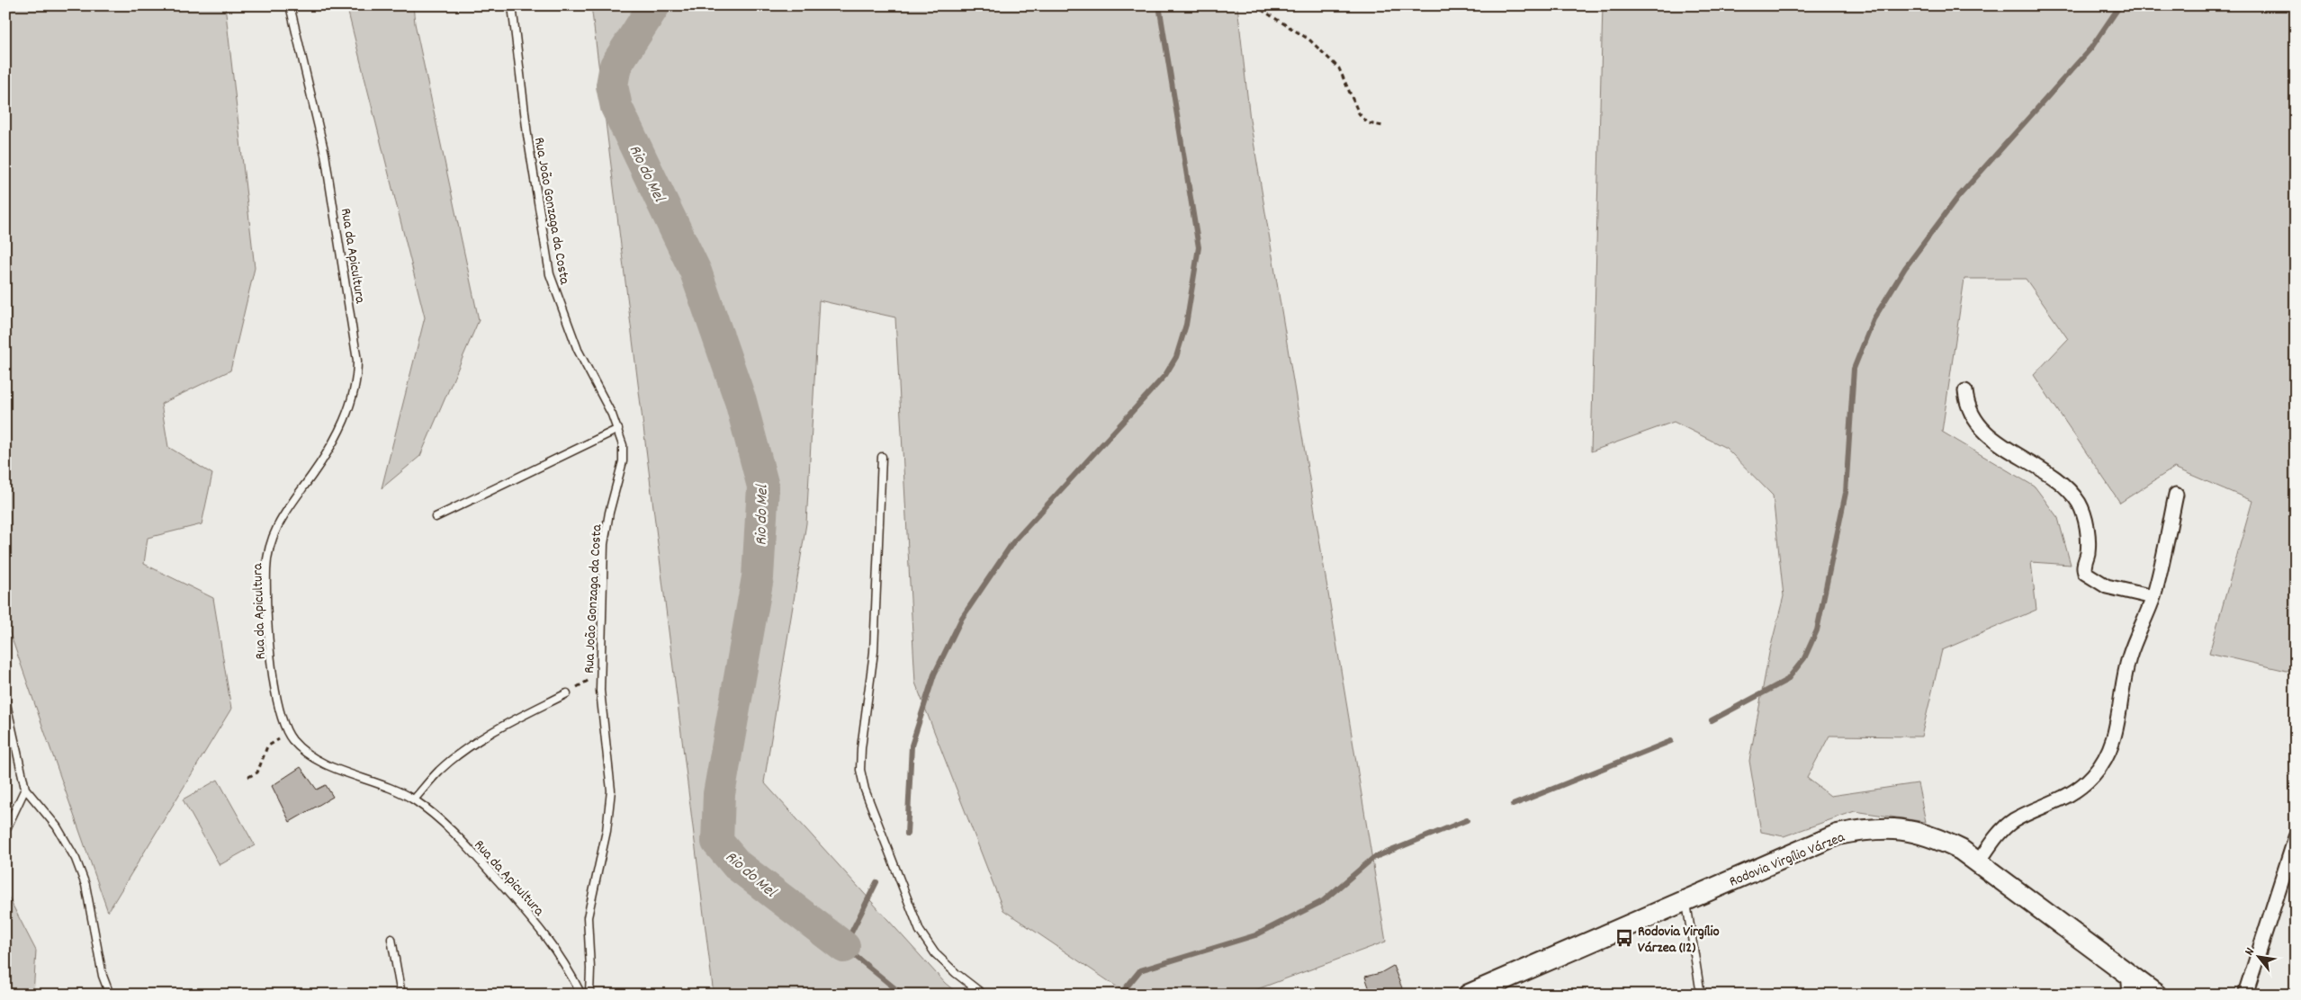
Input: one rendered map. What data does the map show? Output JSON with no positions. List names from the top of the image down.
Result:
{
  "streets": {
    "main road": ["Rodovia Virgílio Várzea"],
    "lane": ["Rua João Gonzaga da Costa", "Rua da Apicultura"]
  },
  "water": ["Rio do Mel"],
  "places": {
    "bus stop": ["Rodovia Virgílio Várzea (12)"]
  },
  "north": "top left"
}
